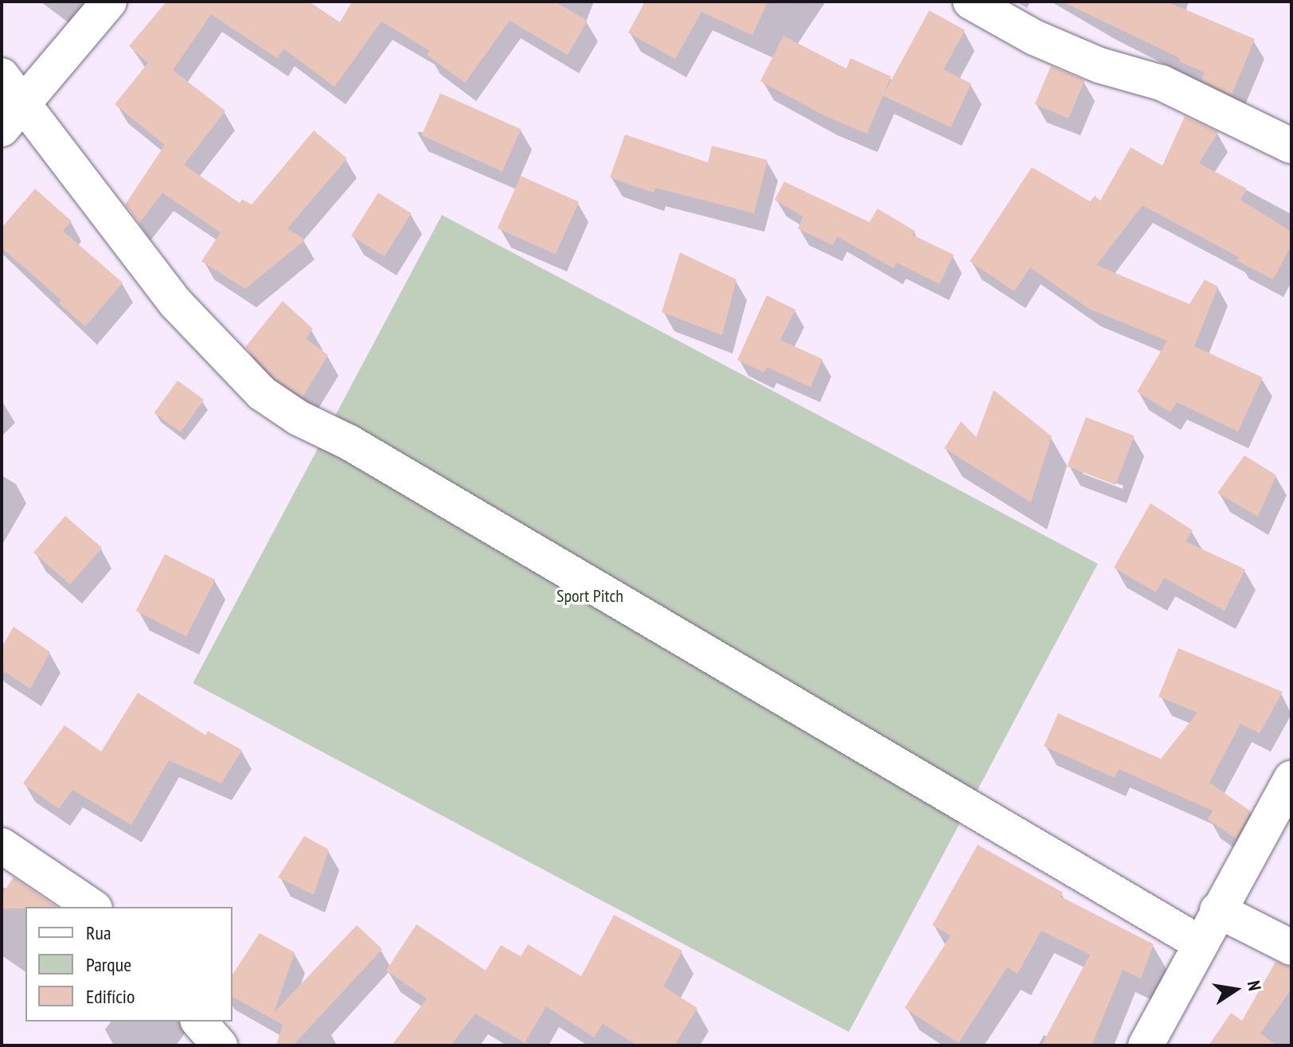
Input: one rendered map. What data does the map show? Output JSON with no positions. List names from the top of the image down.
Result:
{
  "parks": ["Sport Pitch"],
  "legend": ["Rua", "Parque", "Edifício"],
  "north": "right"
}
